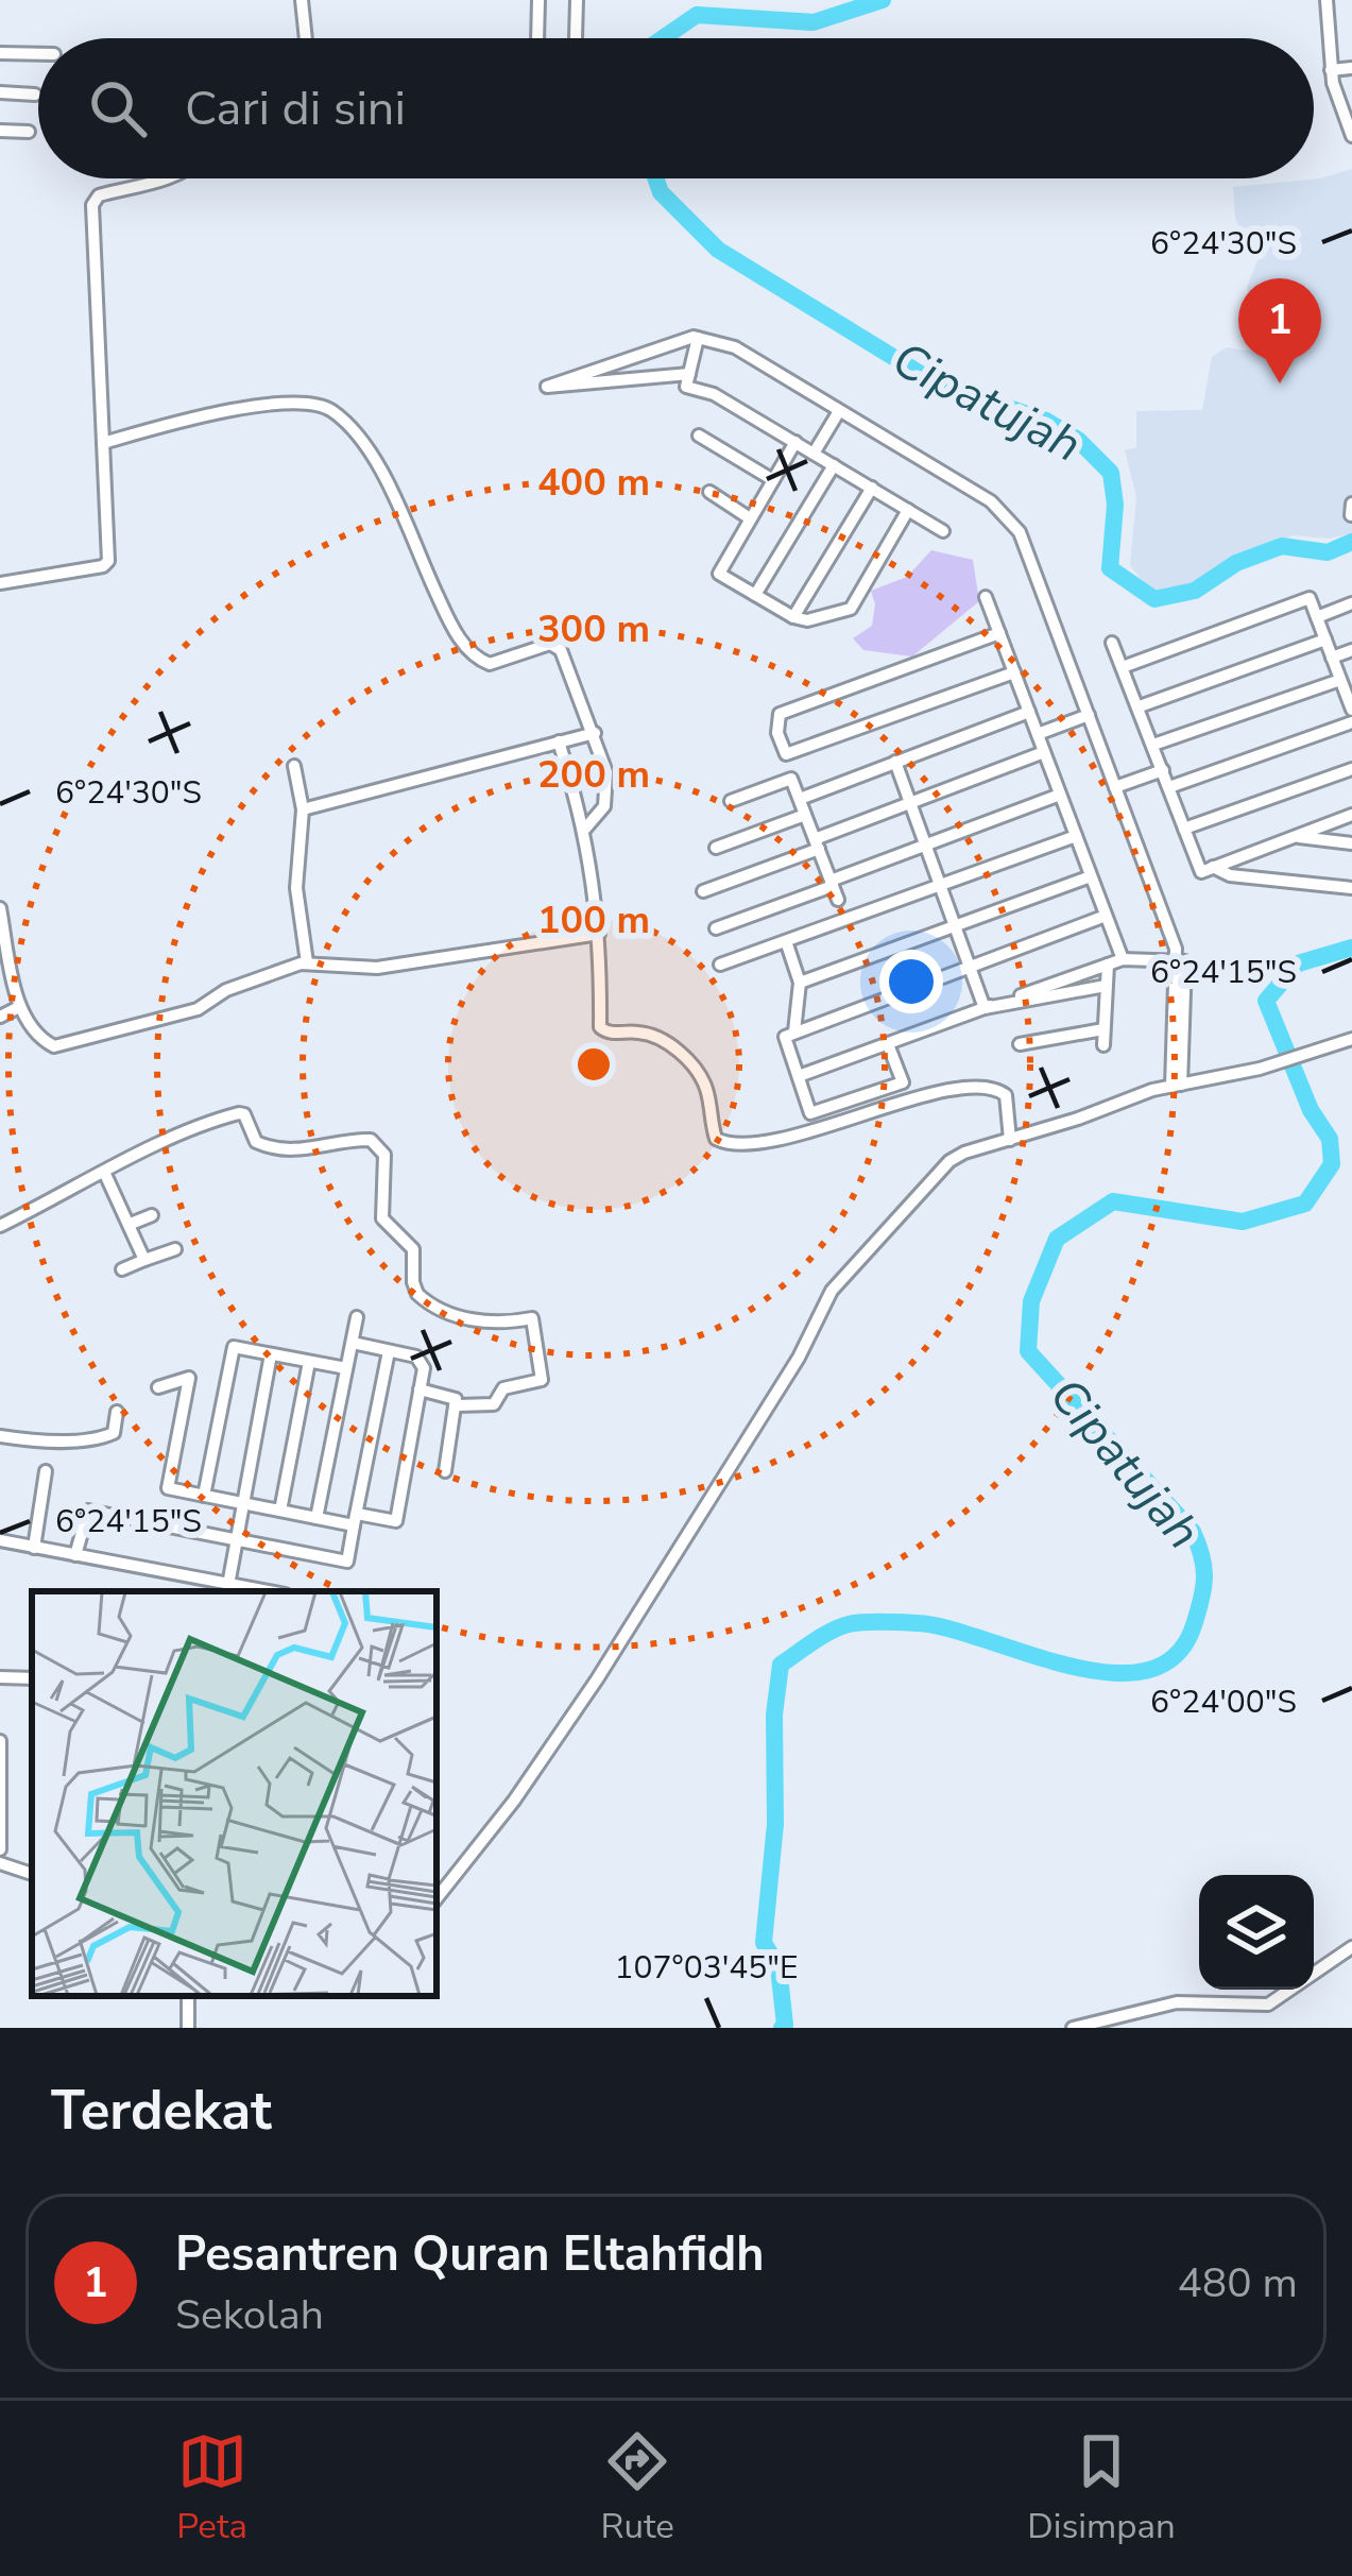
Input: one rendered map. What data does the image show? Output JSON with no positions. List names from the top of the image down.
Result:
{
  "water": ["Cipatujah"],
  "page": {
    "search": "Cari di sini",
    "pins": "1",
    "heading": "Terdekat",
    "list": [
      {
        "mark": "1",
        "name": "Pesantren Quran Eltahfidh",
        "note": "Sekolah",
        "value": "480 m"
      }
    ],
    "nav": ["Peta", "Rute", "Disimpan"]
  },
  "coordinates": [
    "6°24'30\"S",
    "6°24'15\"S",
    "6°24'00\"S",
    "107°03'45\"E"
  ],
  "rings": [
    "400 m",
    "300 m",
    "200 m",
    "100 m"
  ]
}
